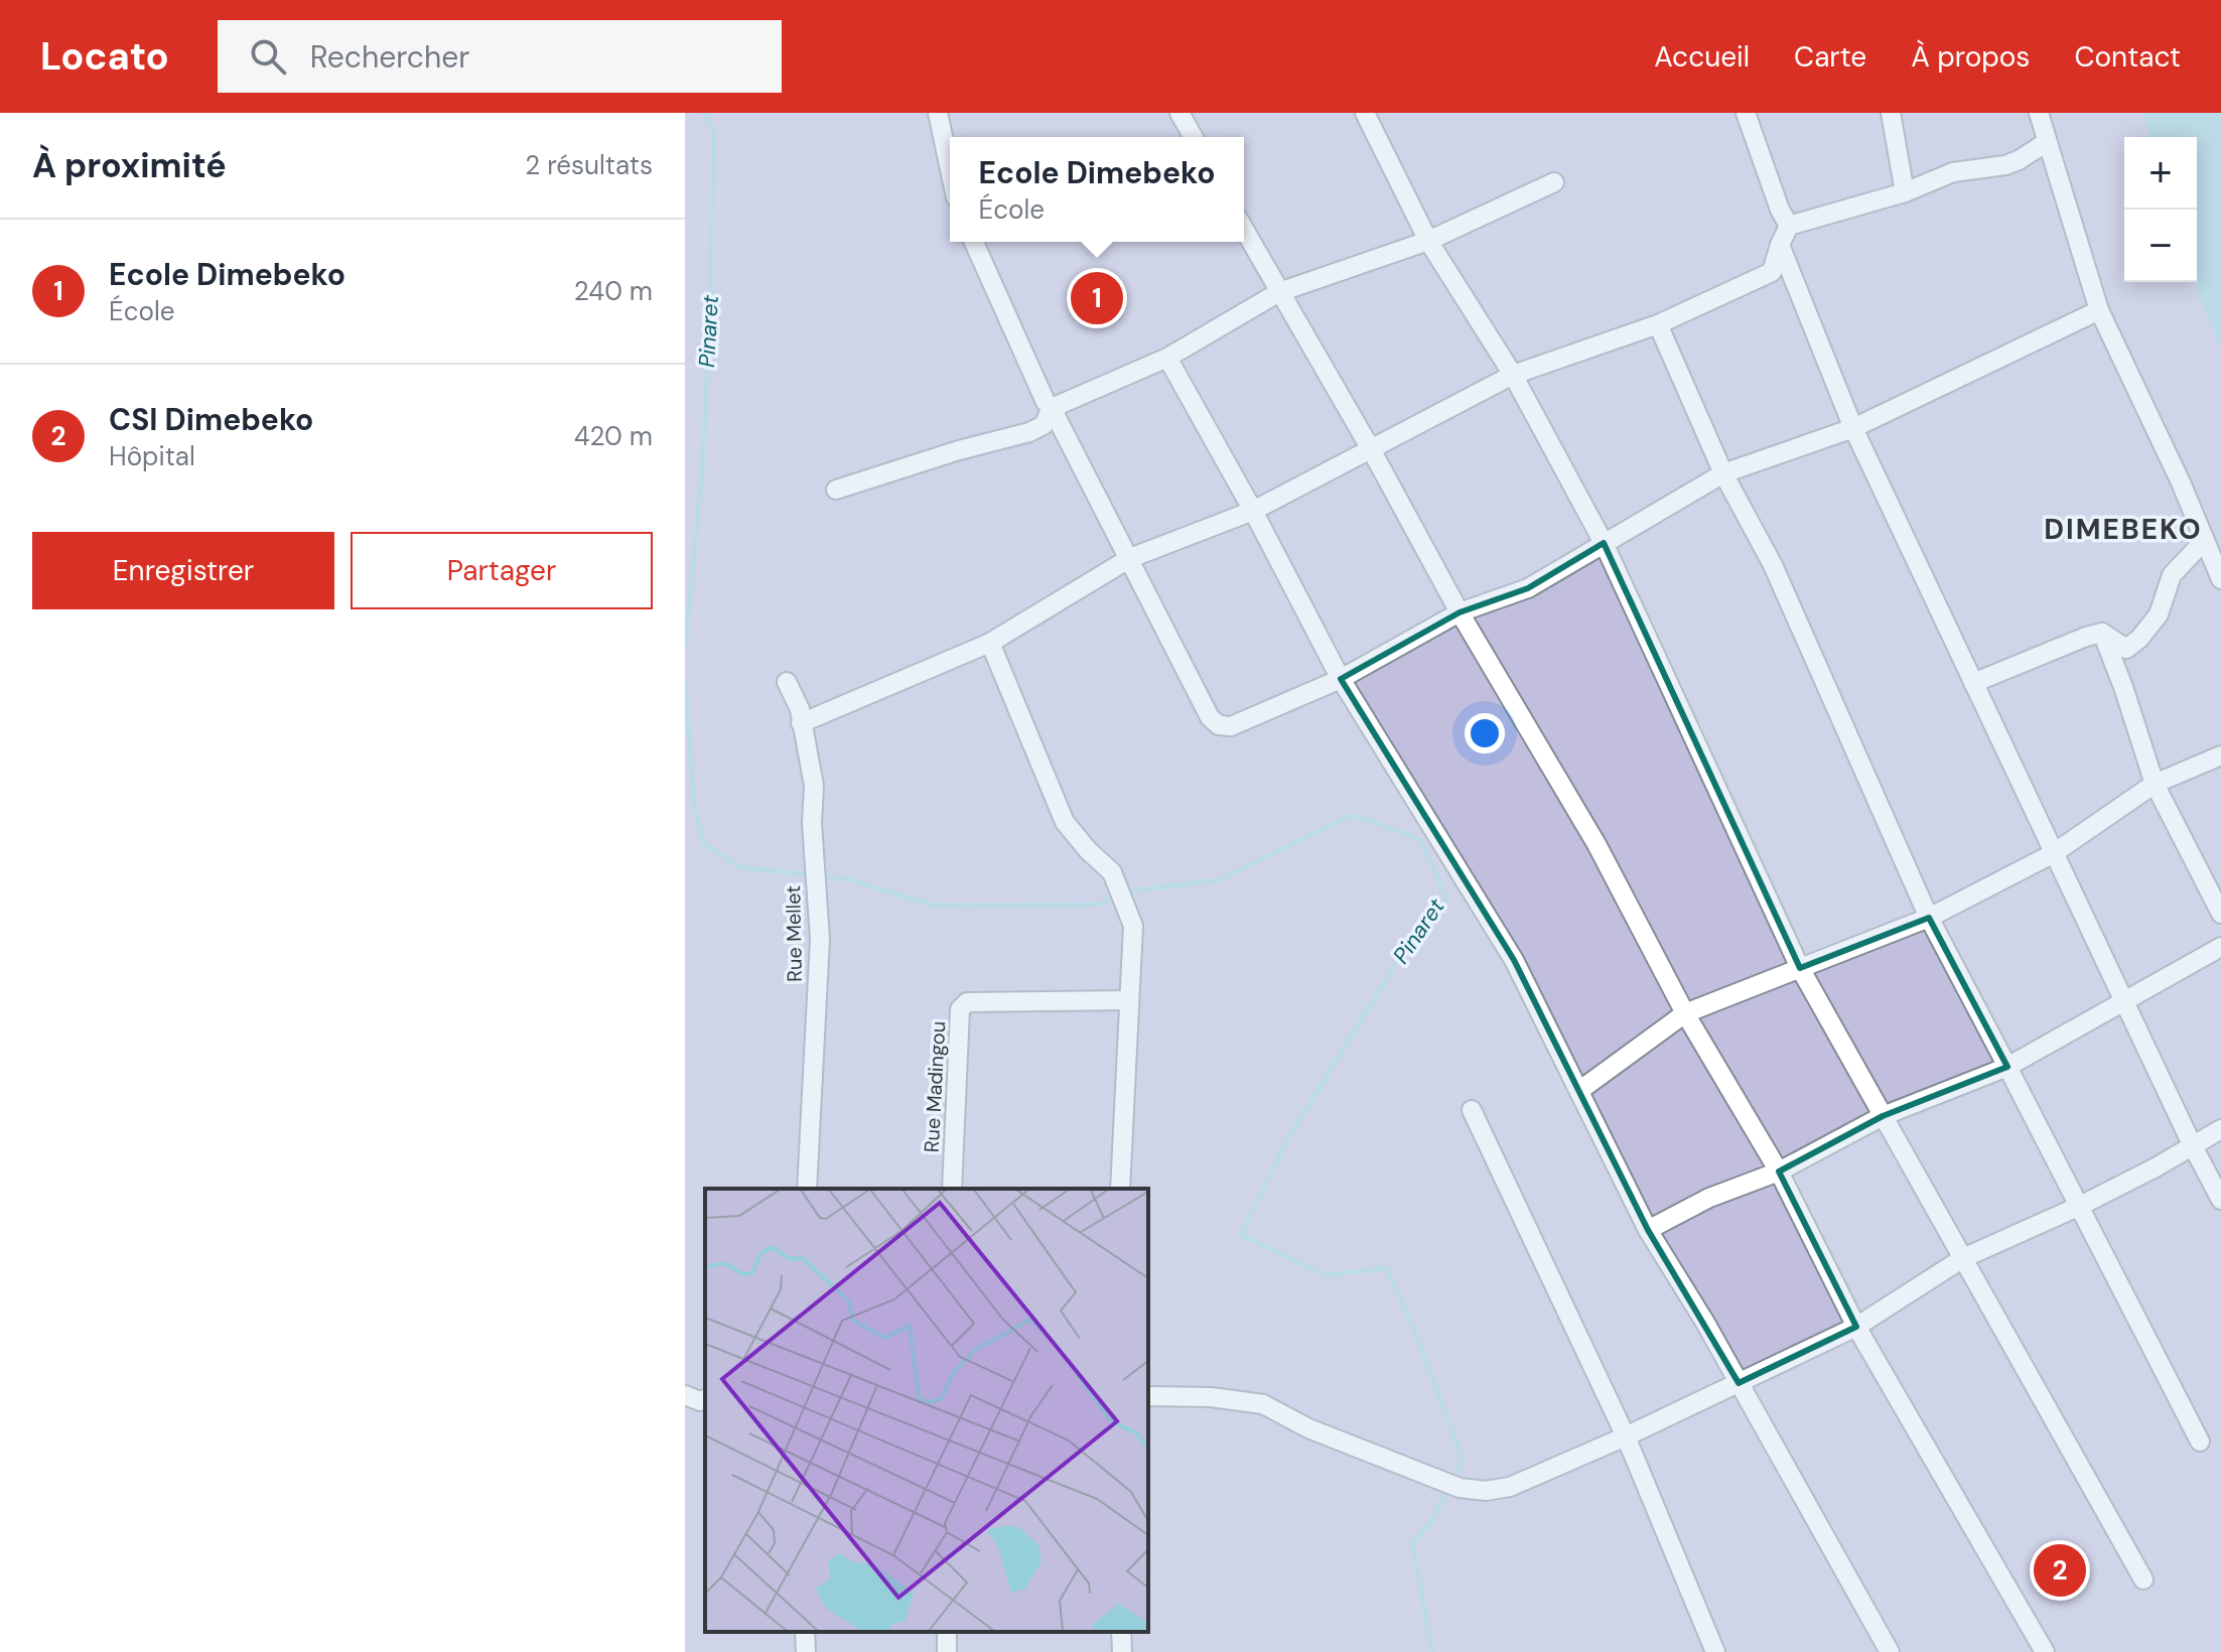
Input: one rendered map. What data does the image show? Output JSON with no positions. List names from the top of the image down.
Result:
{
  "streets": {
    "street": ["Rue Mellet", "Rue Madingou"]
  },
  "districts": ["DIMEBEKO"],
  "water": ["Pinaret"],
  "page": {
    "header": "Locato",
    "search": "Rechercher",
    "nav": [
      "Accueil",
      "Carte",
      "À propos",
      "Contact"
    ],
    "heading": ["À proximité", "2 résultats"],
    "map_buttons": ["+", "−"],
    "popup": ["Ecole Dimebeko", "École"],
    "list": [
      {
        "mark": "1",
        "name": "Ecole Dimebeko",
        "note": "École",
        "value": "240 m"
      },
      {
        "mark": "2",
        "name": "CSI Dimebeko",
        "note": "Hôpital",
        "value": "420 m"
      }
    ],
    "pins": ["1", "2"],
    "buttons": ["Enregistrer", "Partager"]
  }
}
